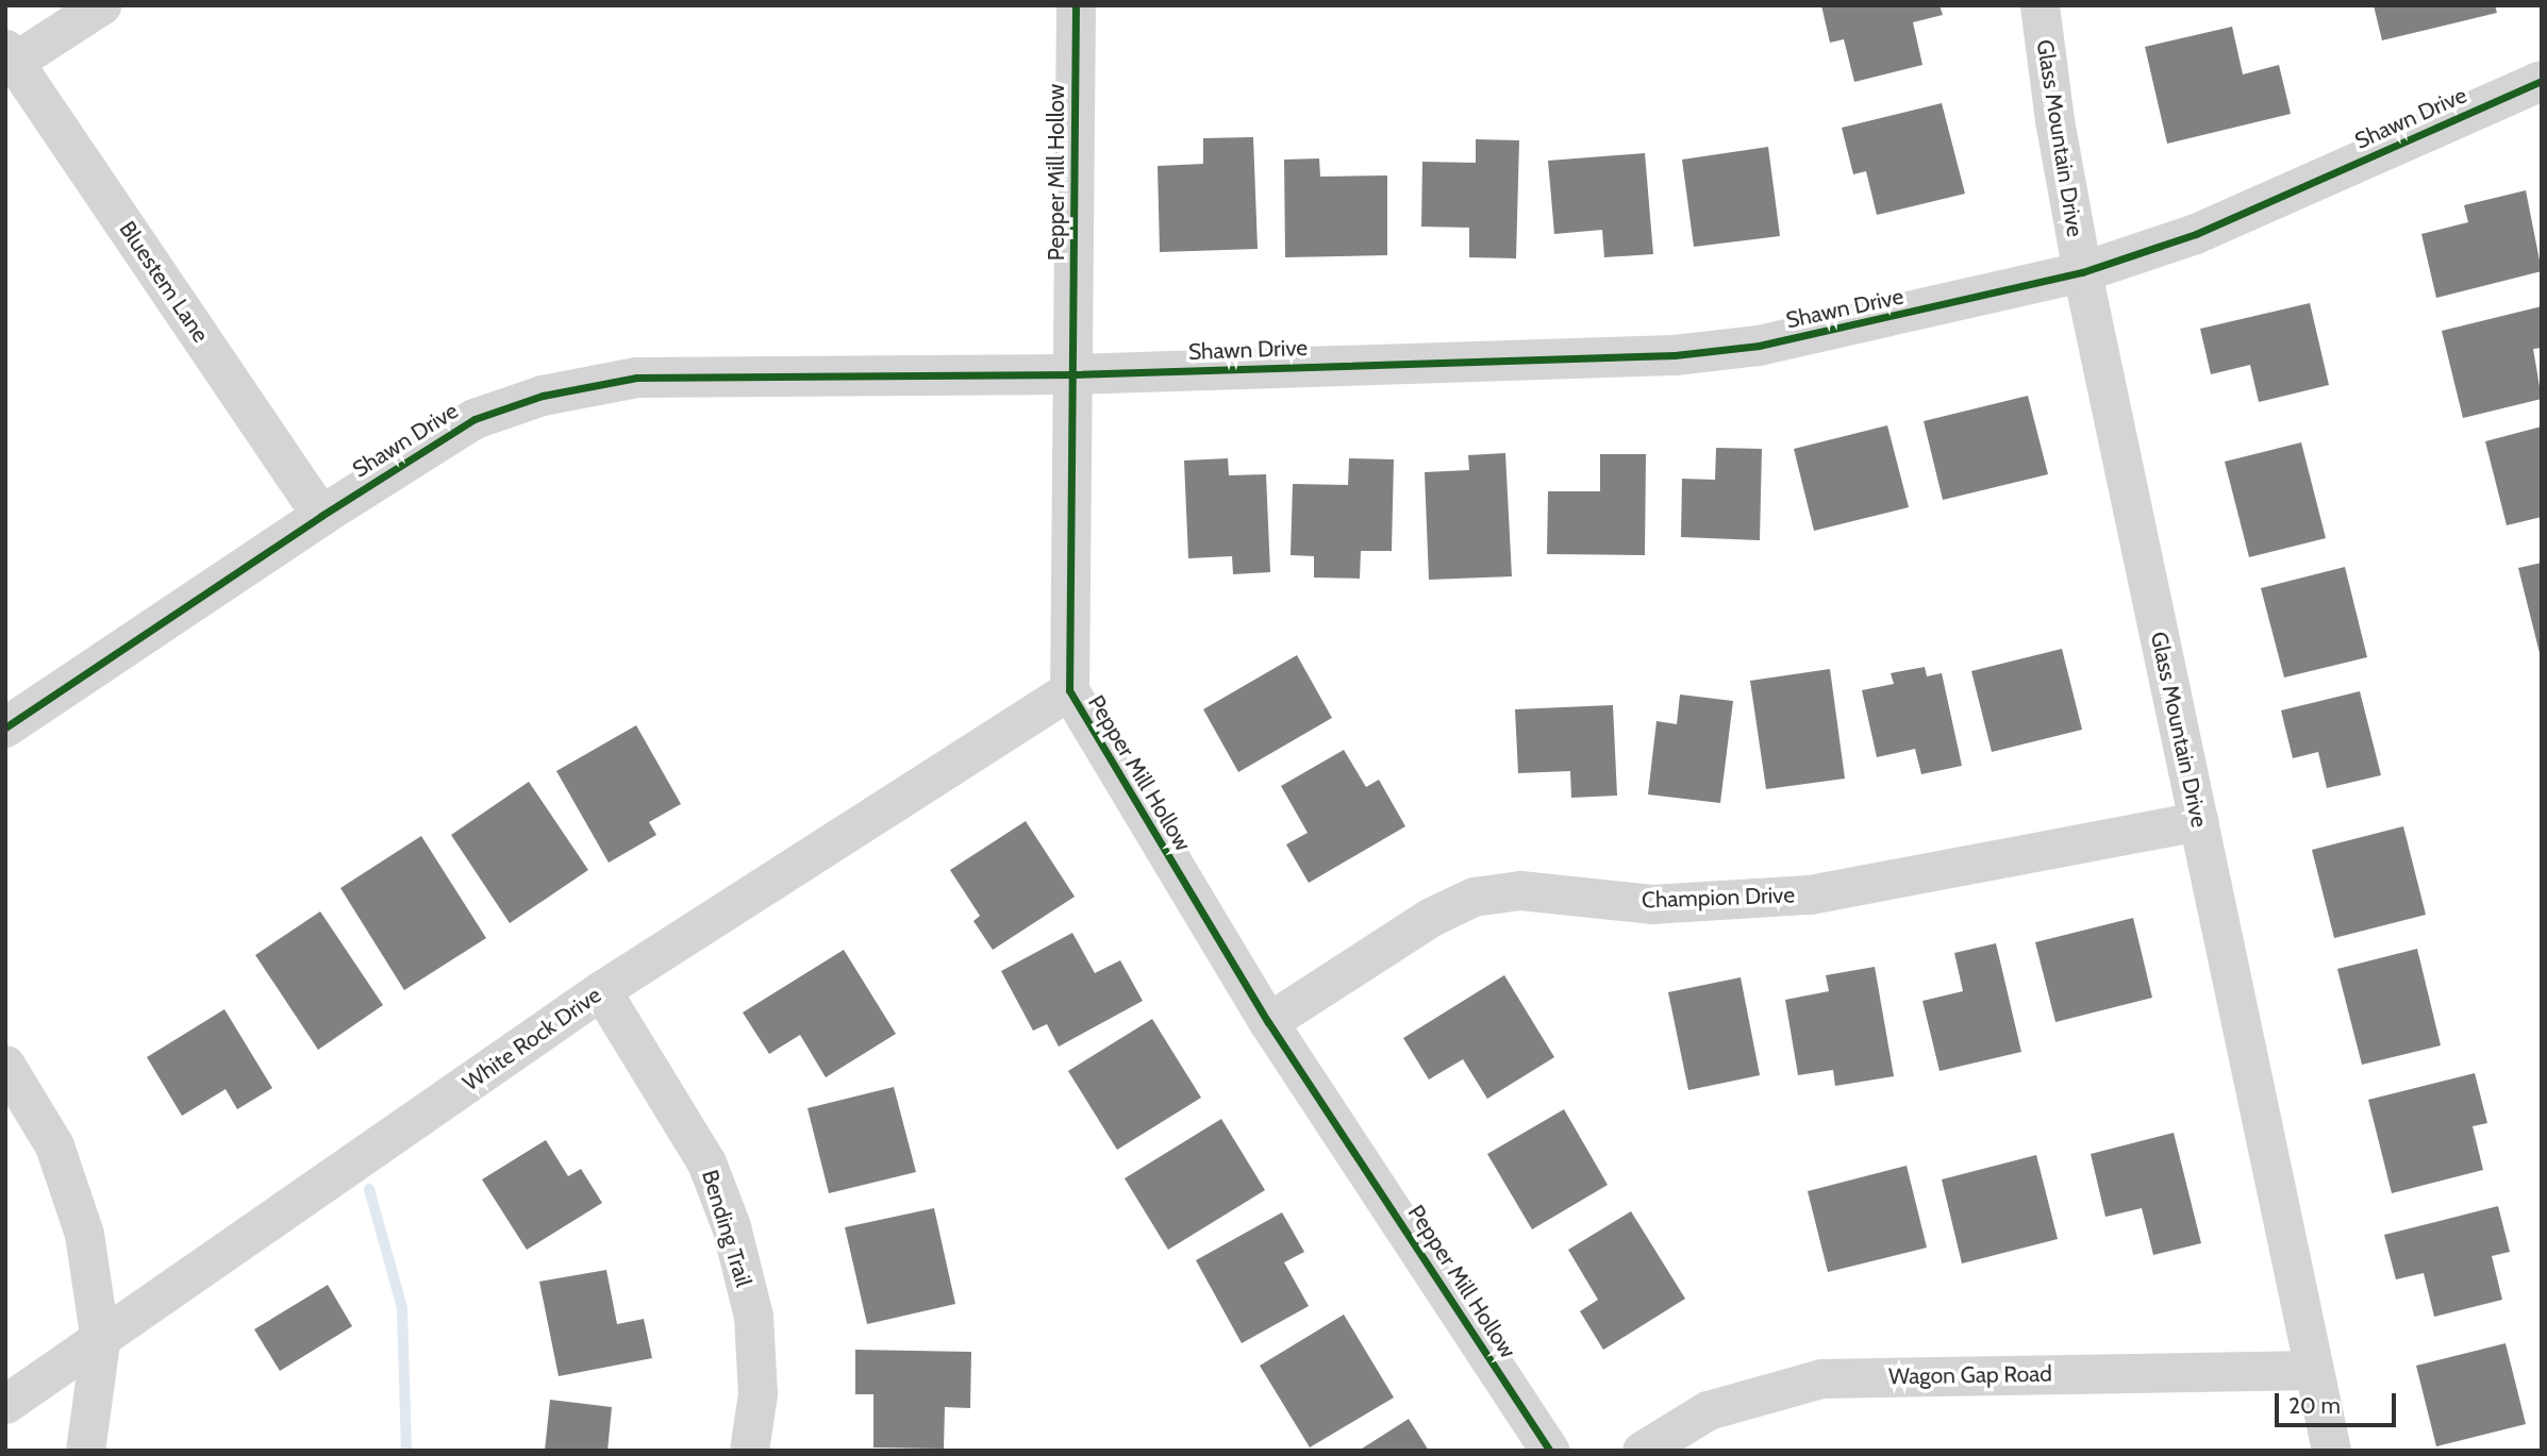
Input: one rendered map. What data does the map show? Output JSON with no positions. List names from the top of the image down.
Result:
{
  "streets": {
    "street": [
      "Shawn Drive",
      "Glass Mountain Drive",
      "Pepper Mill Hollow",
      "Bluestem Lane",
      "Champion Drive",
      "White Rock Drive",
      "Bending Trail",
      "Wagon Gap Road"
    ]
  },
  "crossings": [
    ["Shawn Drive", "Glass Mountain Drive"],
    ["Shawn Drive", "Pepper Mill Hollow"],
    ["Shawn Drive", "Bluestem Lane"],
    ["Glass Mountain Drive", "Champion Drive"],
    ["Glass Mountain Drive", "Wagon Gap Road"],
    ["Pepper Mill Hollow", "Champion Drive"],
    ["Pepper Mill Hollow", "White Rock Drive"],
    ["White Rock Drive", "Bending Trail"]
  ],
  "scale_bar": "20 m"
}
